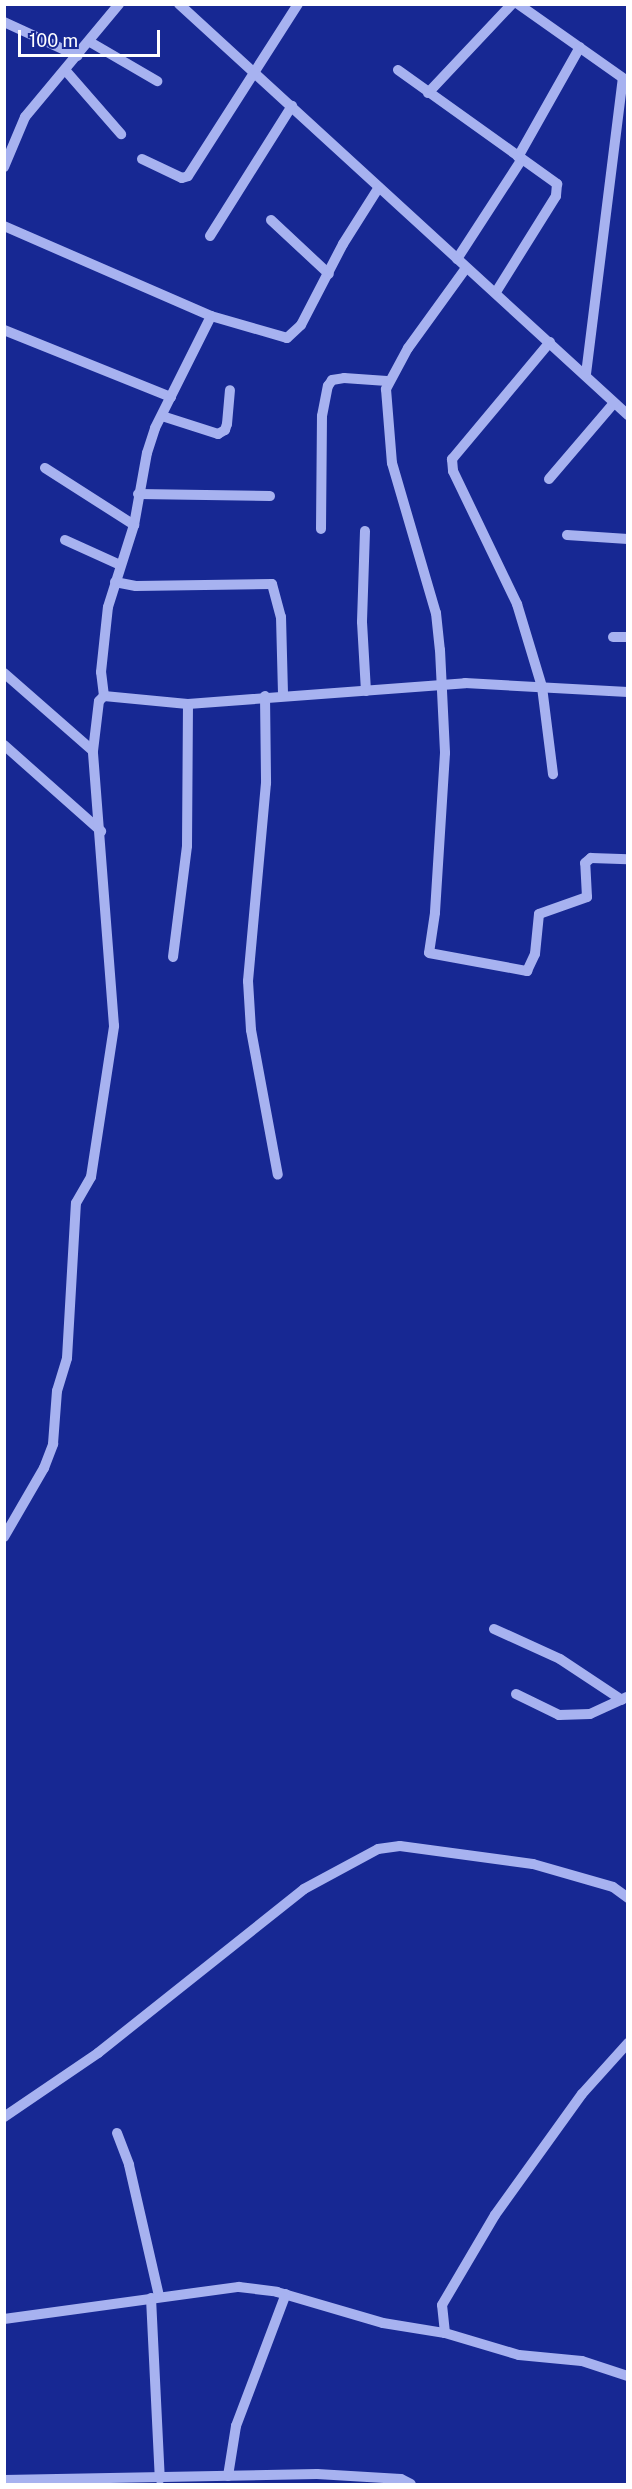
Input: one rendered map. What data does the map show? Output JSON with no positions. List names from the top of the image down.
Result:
{
  "scale_bar": "100 m"
}
